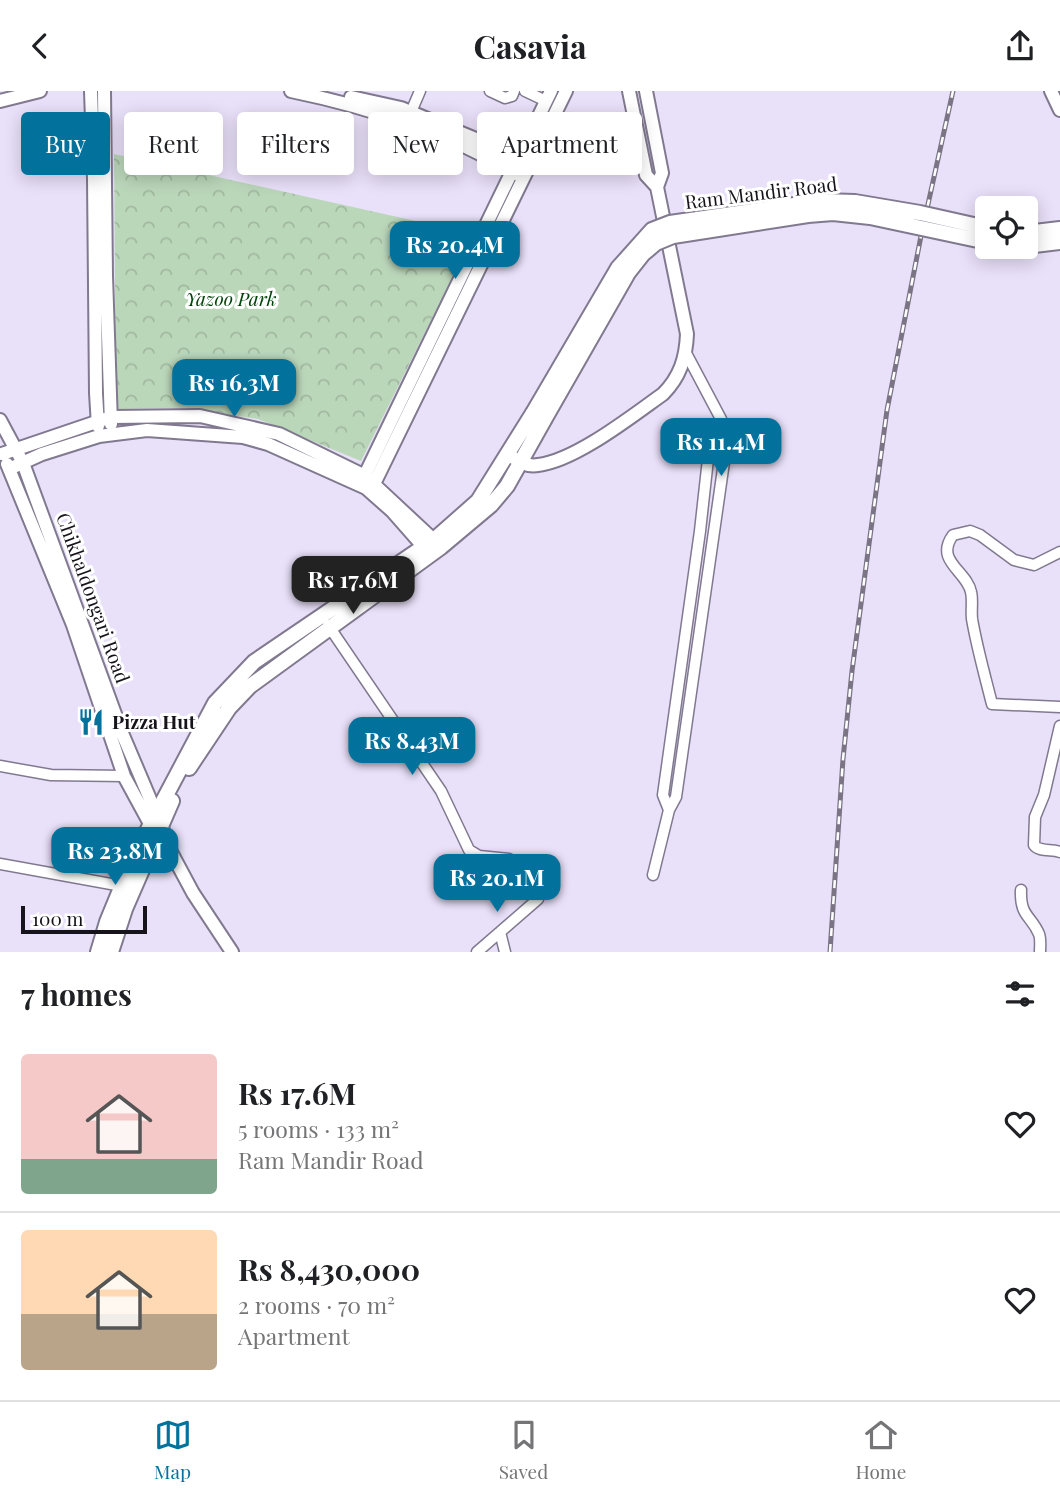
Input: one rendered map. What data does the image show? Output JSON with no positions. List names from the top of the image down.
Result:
{
  "streets": {
    "main road": ["Ram Mandir Road"],
    "street": ["Chikhaldongari Road"]
  },
  "parks": ["Yazoo Park"],
  "places": {
    "restaurant": ["Pizza Hut"]
  },
  "scale_bar": "100 m",
  "page": {
    "header": "Casavia",
    "chip": [
      "Buy",
      "Rent",
      "Filters",
      "New",
      "Apartment"
    ],
    "price": [
      "Rs 20.4M",
      "Rs 16.3M",
      "Rs 11.4M",
      "Rs 17.6M",
      "Rs 8.43M",
      "Rs 23.8M",
      "Rs 20.1M"
    ],
    "scale": "100 m",
    "heading": "7 homes",
    "list": [
      {
        "name": "Rs 17.6M",
        "note": "5 rooms · 133 m² · Ram Mandir Road"
      },
      {
        "name": "Rs 8,430,000",
        "note": "2 rooms · 70 m² · Apartment"
      }
    ],
    "tabs": ["Map", "Saved", "Home"]
  }
}
